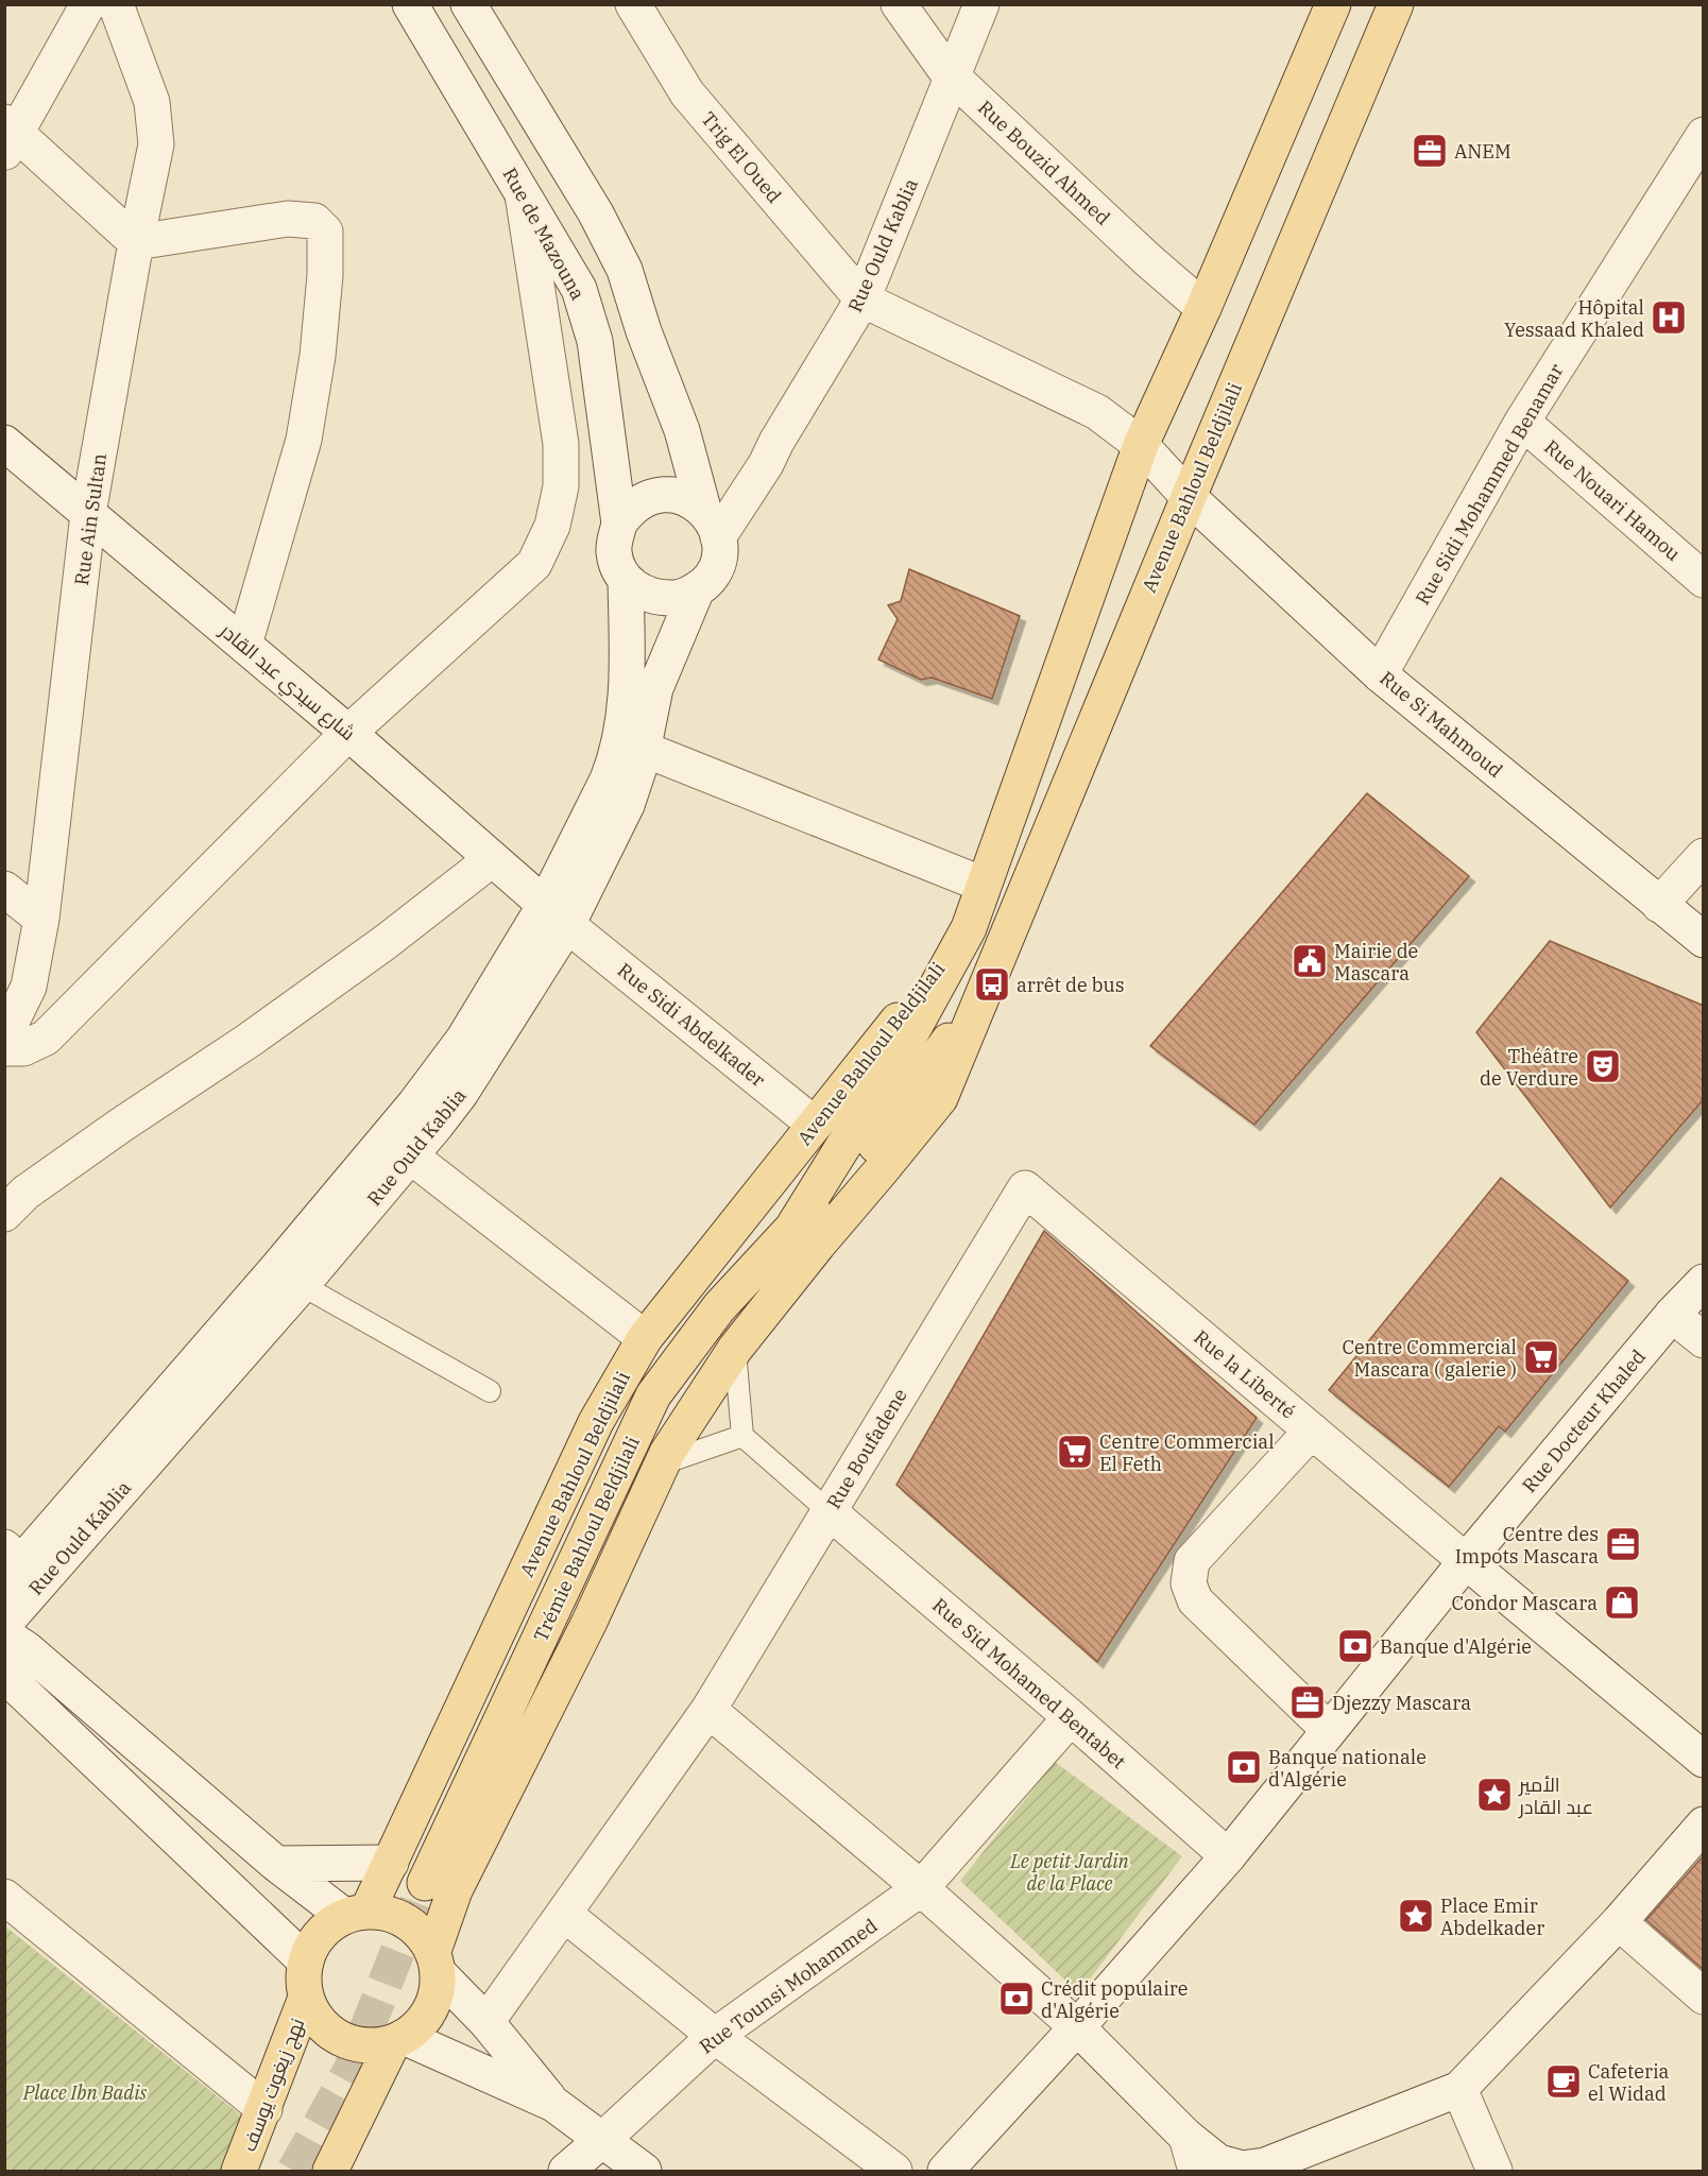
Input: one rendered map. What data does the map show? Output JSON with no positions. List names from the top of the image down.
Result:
{
  "streets": {
    "main road": ["Avenue Bahloul Beldjilali", "Trémie Bahloul Beldjilali", "نهج زيغوت يوسف"],
    "street": [
      "Trig El Oued",
      "Rue Bouzid Ahmed",
      "Rue de Mazouna",
      "Rue Ould Kablia",
      "Rue Sidi Mohammed Benamar",
      "Rue Nouari Hamou",
      "Rue Ain Sultan",
      "شارع سيدي عبد القادر",
      "Rue Si Mahmoud",
      "Rue Sidi Abdelkader",
      "Rue la Liberté",
      "Rue Docteur Khaled",
      "Rue Boufadene",
      "Rue Sid Mohamed Bentabet",
      "Rue Tounsi Mohammed"
    ]
  },
  "crossings": [
    ["Trig El Oued", "Rue Ould Kablia"],
    ["Trig El Oued", "Rue Si Mahmoud"],
    ["Rue Bouzid Ahmed", "Rue Ould Kablia"],
    ["Rue Bouzid Ahmed", "Avenue Bahloul Beldjilali"],
    ["Rue de Mazouna", "Rue Ould Kablia"],
    ["Rue Ould Kablia", "شارع سيدي عبد القادر"],
    ["Rue Ould Kablia", "Rue Si Mahmoud"],
    ["Rue Ould Kablia", "Rue Sidi Abdelkader"],
    ["Rue Sidi Mohammed Benamar", "Rue Nouari Hamou"],
    ["Rue Sidi Mohammed Benamar", "Rue Si Mahmoud"],
    ["Avenue Bahloul Beldjilali", "Rue Si Mahmoud"],
    ["Avenue Bahloul Beldjilali", "Rue Sidi Abdelkader"],
    ["Avenue Bahloul Beldjilali", "Trémie Bahloul Beldjilali"],
    ["Avenue Bahloul Beldjilali", "نهج زيغوت يوسف"],
    ["Rue Ain Sultan", "شارع سيدي عبد القادر"],
    ["شارع سيدي عبد القادر", "Rue Sidi Abdelkader"],
    ["Rue la Liberté", "Rue Docteur Khaled"],
    ["Rue la Liberté", "Rue Boufadene"],
    ["Rue Docteur Khaled", "Rue Sid Mohamed Bentabet"],
    ["Rue Boufadene", "Rue Sid Mohamed Bentabet"],
    ["Rue Sid Mohamed Bentabet", "Rue Tounsi Mohammed"]
  ],
  "parks": ["Le petit Jardin de la Place", "Place Ibn Badis"],
  "places": {
    "office": ["ANEM", "Centre des Impots Mascara", "Djezzy Mascara"],
    "hospital": ["Hôpital Yessaad Khaled"],
    "public building": ["Mairie de Mascara"],
    "bus stop": ["arrêt de bus"],
    "theatre": ["Théâtre de Verdure"],
    "supermarket": ["Centre Commercial Mascara ( galerie )", "Centre Commercial El Feth"],
    "shop": ["Condor Mascara"],
    "bank": ["Banque d'Algérie", "Banque nationale d'Algérie", "Crédit populaire d'Algérie"],
    "place": ["الأمير عبد القادر", "Place Emir Abdelkader"],
    "cafe": ["Cafeteria el Widad"]
  }
}
